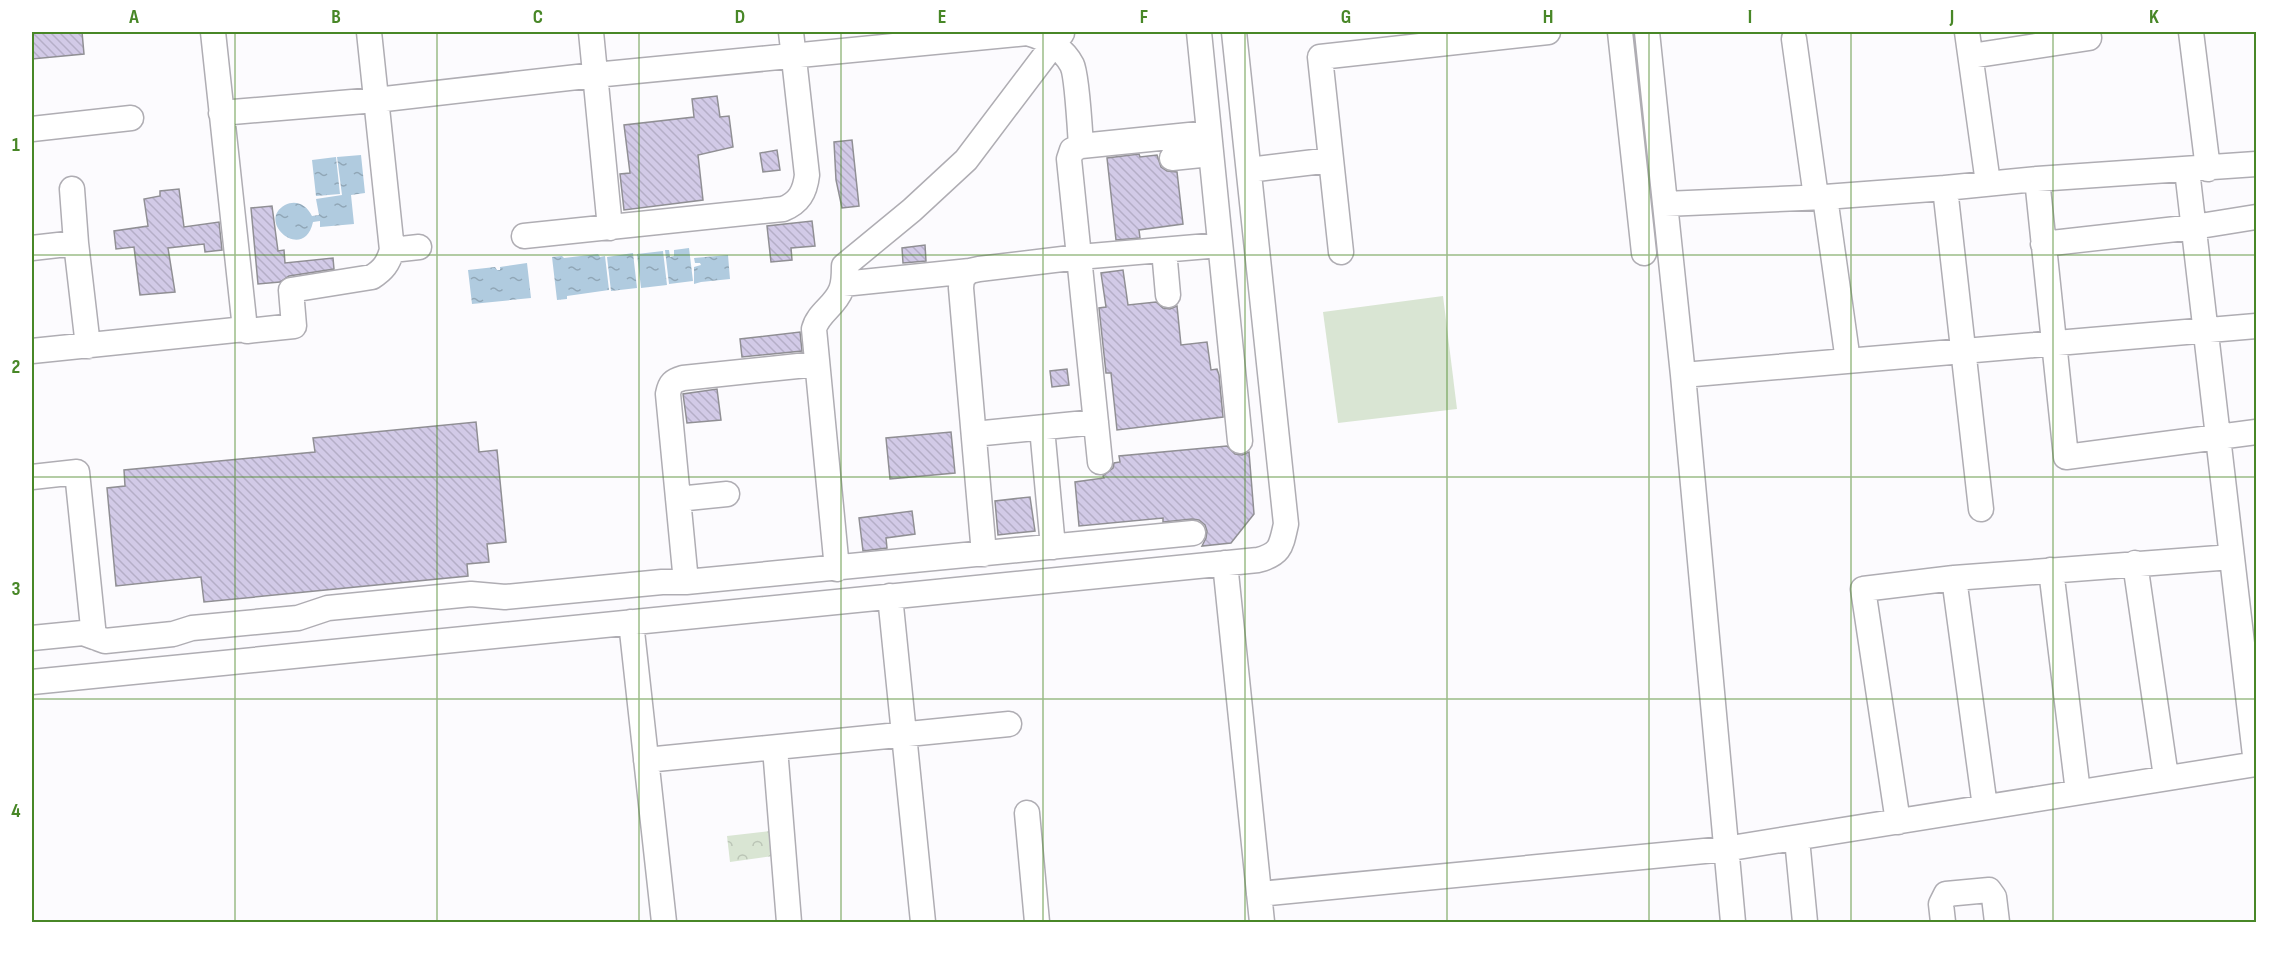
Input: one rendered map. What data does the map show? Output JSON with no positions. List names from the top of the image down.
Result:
{
  "grid": {
    "columns": [
      "A",
      "B",
      "C",
      "D",
      "E",
      "F",
      "G",
      "H",
      "I",
      "J",
      "K"
    ],
    "rows": [
      "1",
      "2",
      "3",
      "4"
    ]
  }
}
